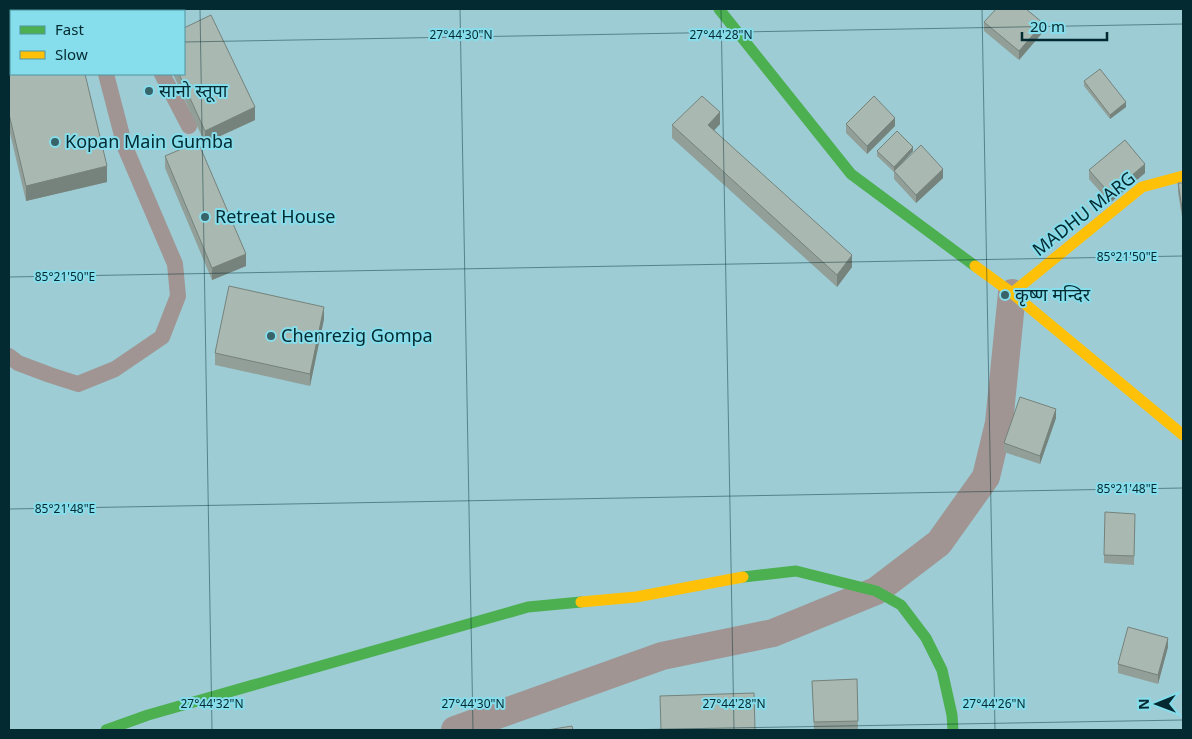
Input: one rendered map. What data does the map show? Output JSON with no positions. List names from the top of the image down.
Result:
{
  "streets": {
    "street": ["MADHU MARG"]
  },
  "places": [
    "सानो स्तूपा",
    "Kopan Main Gumba",
    "Retreat House",
    "कृष्ण मन्दिर",
    "Chenrezig Gompa"
  ],
  "legend": ["Fast", "Slow"],
  "scale_bar": "20 m",
  "north": "left",
  "coordinates": [
    "27°44'30\"N",
    "27°44'28\"N",
    "85°21'50\"E",
    "85°21'48\"E",
    "27°44'32\"N",
    "27°44'26\"N"
  ]
}
